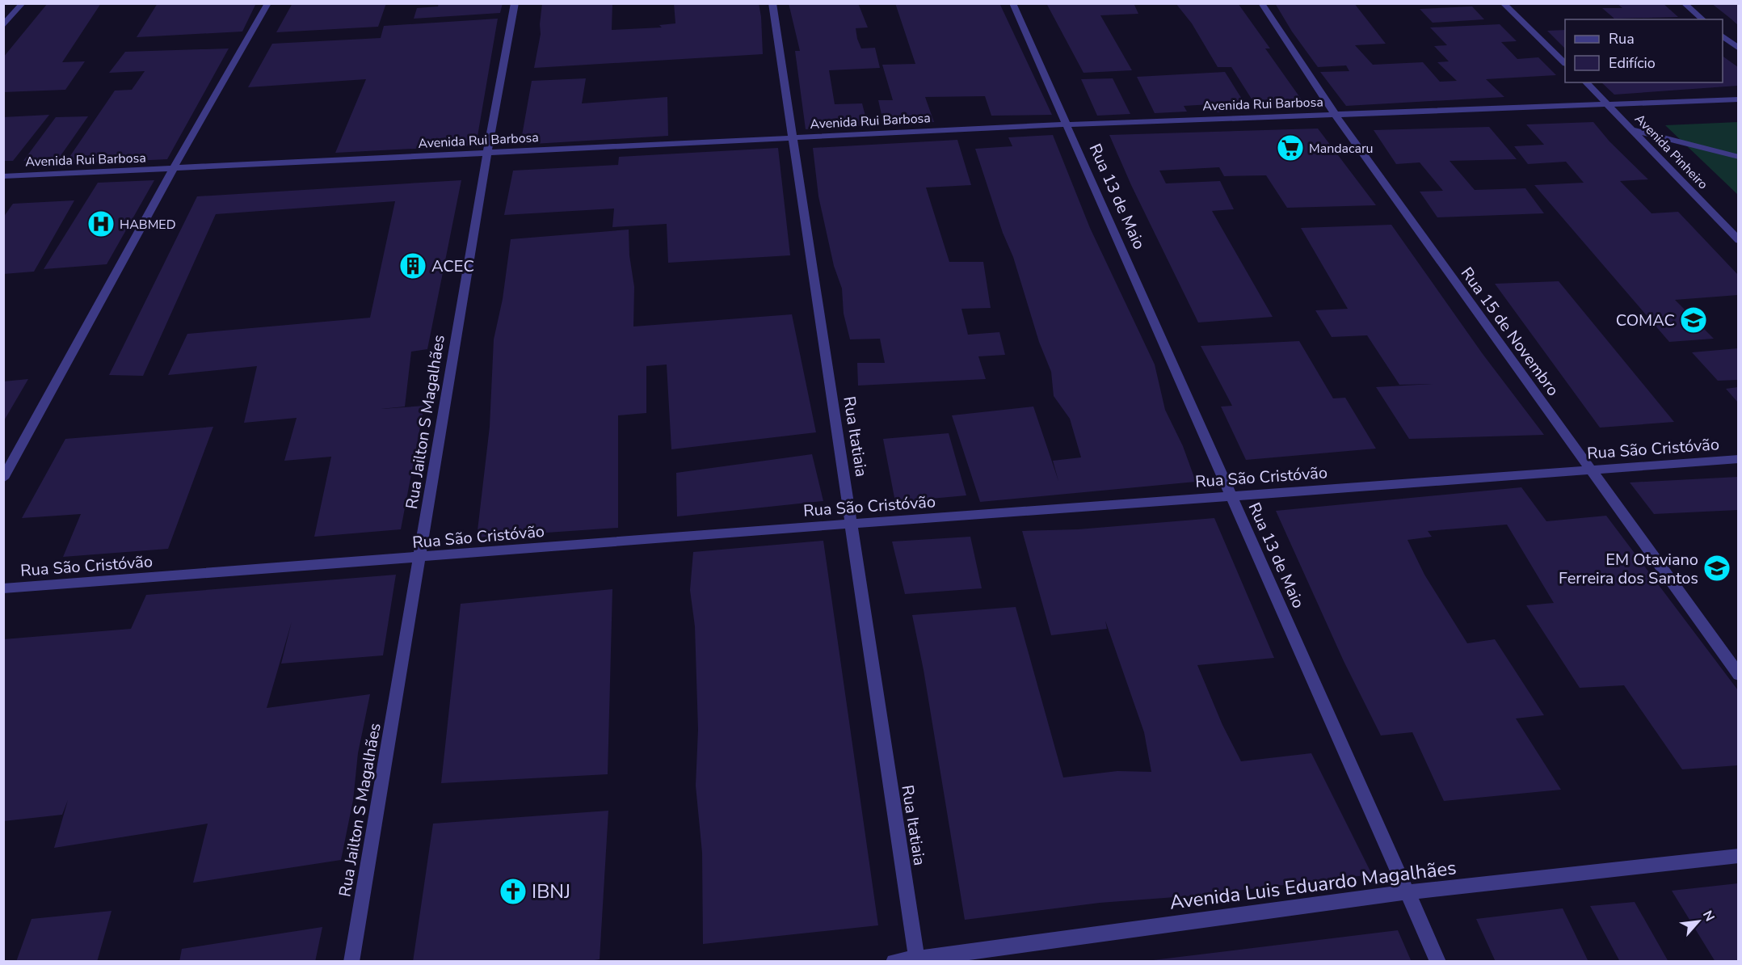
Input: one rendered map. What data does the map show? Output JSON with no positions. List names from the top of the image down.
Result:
{
  "streets": {
    "street": [
      "Avenida Rui Barbosa",
      "Avenida Pinheiro",
      "Rua 13 de Maio",
      "Rua 15 de Novembro",
      "Rua Jailton S Magalhães",
      "Rua Itatiaia",
      "Rua São Cristóvão",
      "Avenida Luis Eduardo Magalhães"
    ]
  },
  "crossings": [
    ["Avenida Rui Barbosa", "Avenida Pinheiro"],
    ["Avenida Rui Barbosa", "Rua 13 de Maio"],
    ["Avenida Rui Barbosa", "Rua 15 de Novembro"],
    ["Avenida Rui Barbosa", "Rua Jailton S Magalhães"],
    ["Avenida Rui Barbosa", "Rua Itatiaia"],
    ["Rua 13 de Maio", "Rua São Cristóvão"],
    ["Rua 13 de Maio", "Avenida Luis Eduardo Magalhães"],
    ["Rua 15 de Novembro", "Rua São Cristóvão"],
    ["Rua Jailton S Magalhães", "Rua São Cristóvão"],
    ["Rua Itatiaia", "Rua São Cristóvão"],
    ["Rua Itatiaia", "Avenida Luis Eduardo Magalhães"]
  ],
  "places": {
    "supermarket": ["Mandacaru"],
    "hospital": ["HABMED"],
    "building": ["ACEC"],
    "school or university": ["COMAC", "EM Otaviano Ferreira dos Santos"],
    "church": ["IBNJ"]
  },
  "legend": ["Rua", "Edifício"],
  "north": "top right"
}
